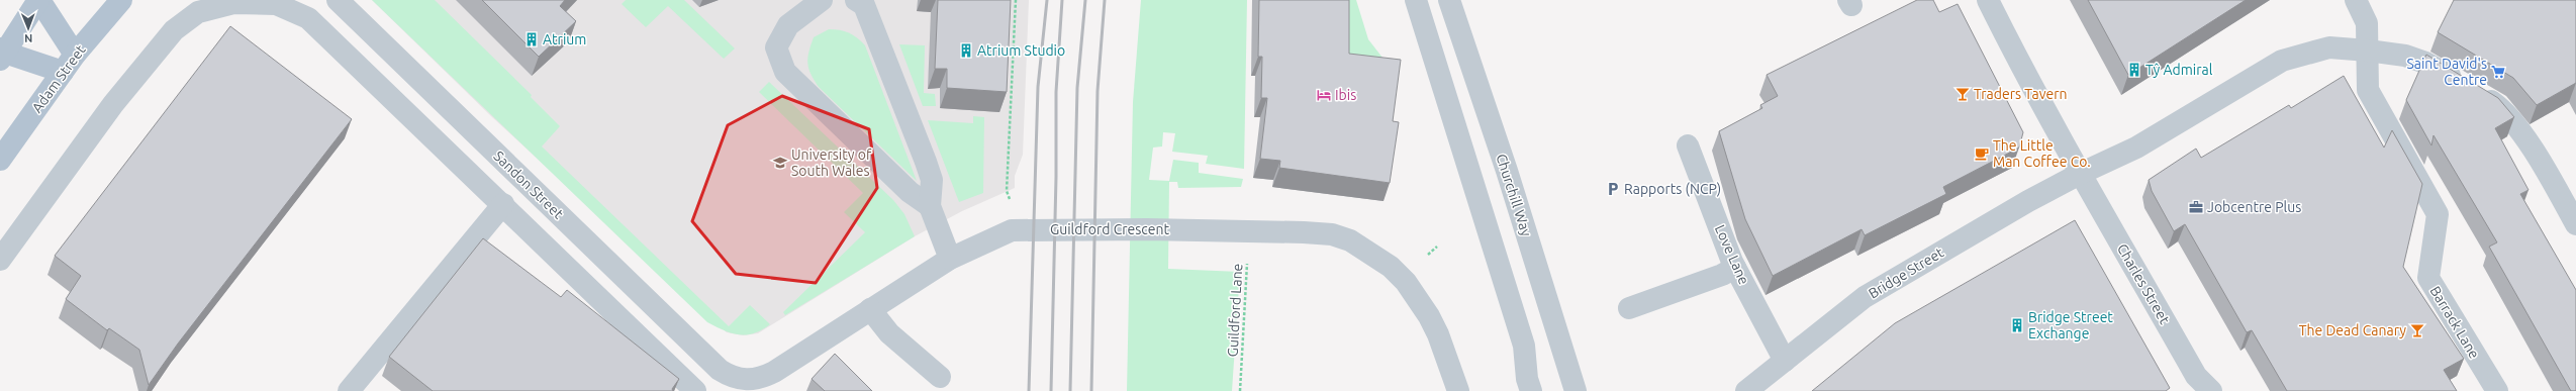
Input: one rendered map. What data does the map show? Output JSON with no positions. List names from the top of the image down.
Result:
{
  "streets": {
    "main road": ["Adam Street"],
    "street": [
      "Sandon Street",
      "Churchill Way",
      "Guildford Crescent",
      "Love Lane",
      "Bridge Street",
      "Charles Street",
      "Barrack Lane"
    ],
    "path": ["Guildford Lane"]
  },
  "crossings": [
    ["Sandon Street", "Guildford Crescent"],
    ["Guildford Crescent", "Guildford Lane"],
    ["Love Lane", "Bridge Street"],
    ["Bridge Street", "Charles Street"],
    ["Bridge Street", "Barrack Lane"]
  ],
  "places": {
    "building": [
      "Atrium",
      "Atrium Studio",
      "Tŷ Admiral",
      "Bridge Street Exchange"
    ],
    "supermarket": ["Saint David's Centre"],
    "bar": ["Traders Tavern", "The Dead Canary"],
    "hotel": ["Ibis"],
    "cafe": ["The Little Man Coffee Co."],
    "school or university": ["University of South Wales"],
    "parking": ["Rapports (NCP)"],
    "office": ["Jobcentre Plus"]
  },
  "north": "bottom"
}
